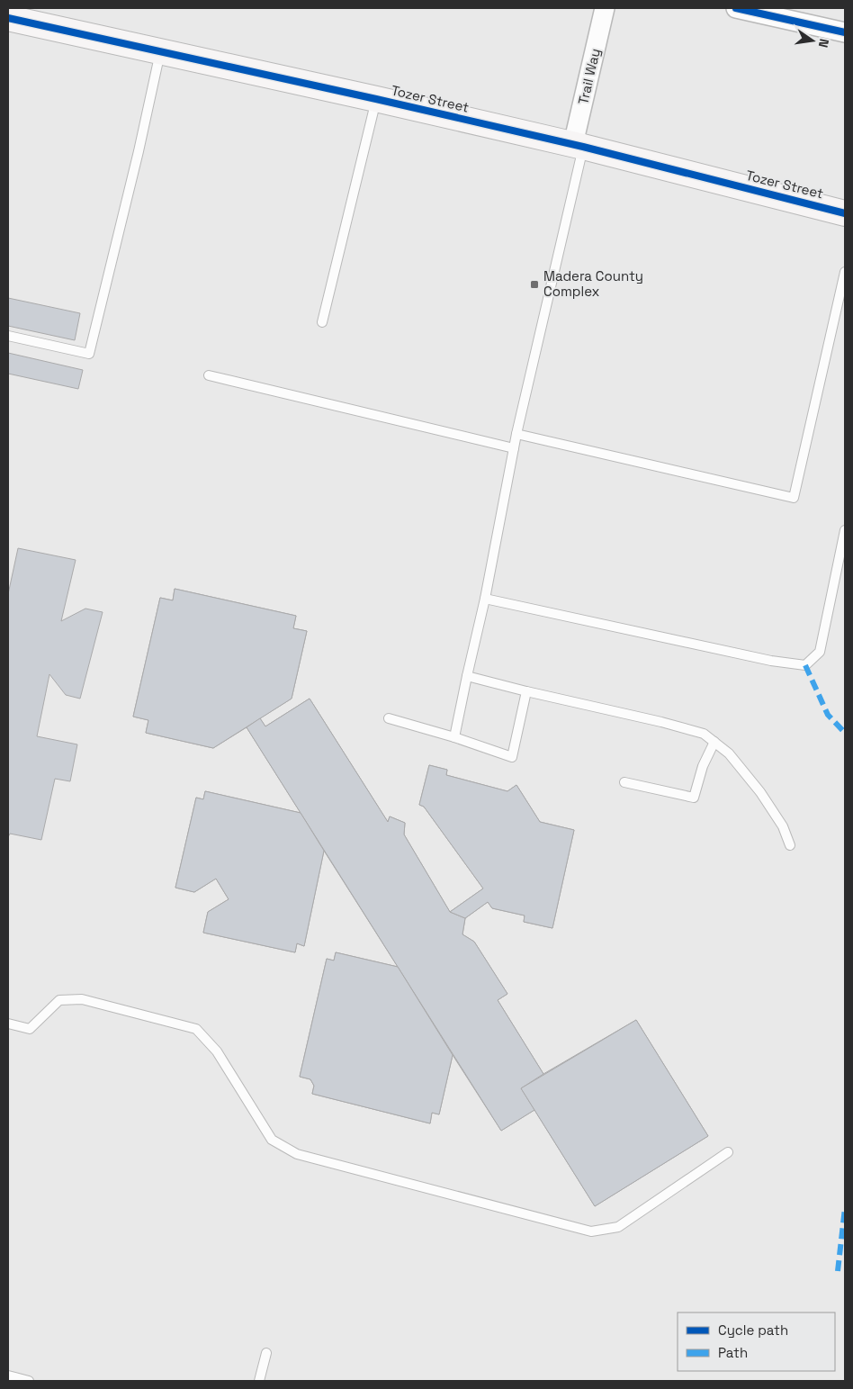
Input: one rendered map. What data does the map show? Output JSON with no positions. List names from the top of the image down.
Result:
{
  "streets": {
    "street": ["Trail Way", "Tozer Street"]
  },
  "crossings": [
    ["Trail Way", "Tozer Street"]
  ],
  "places": {
    "transit": ["Madera County Complex"]
  },
  "legend": ["Cycle path", "Path"],
  "north": "right"
}
